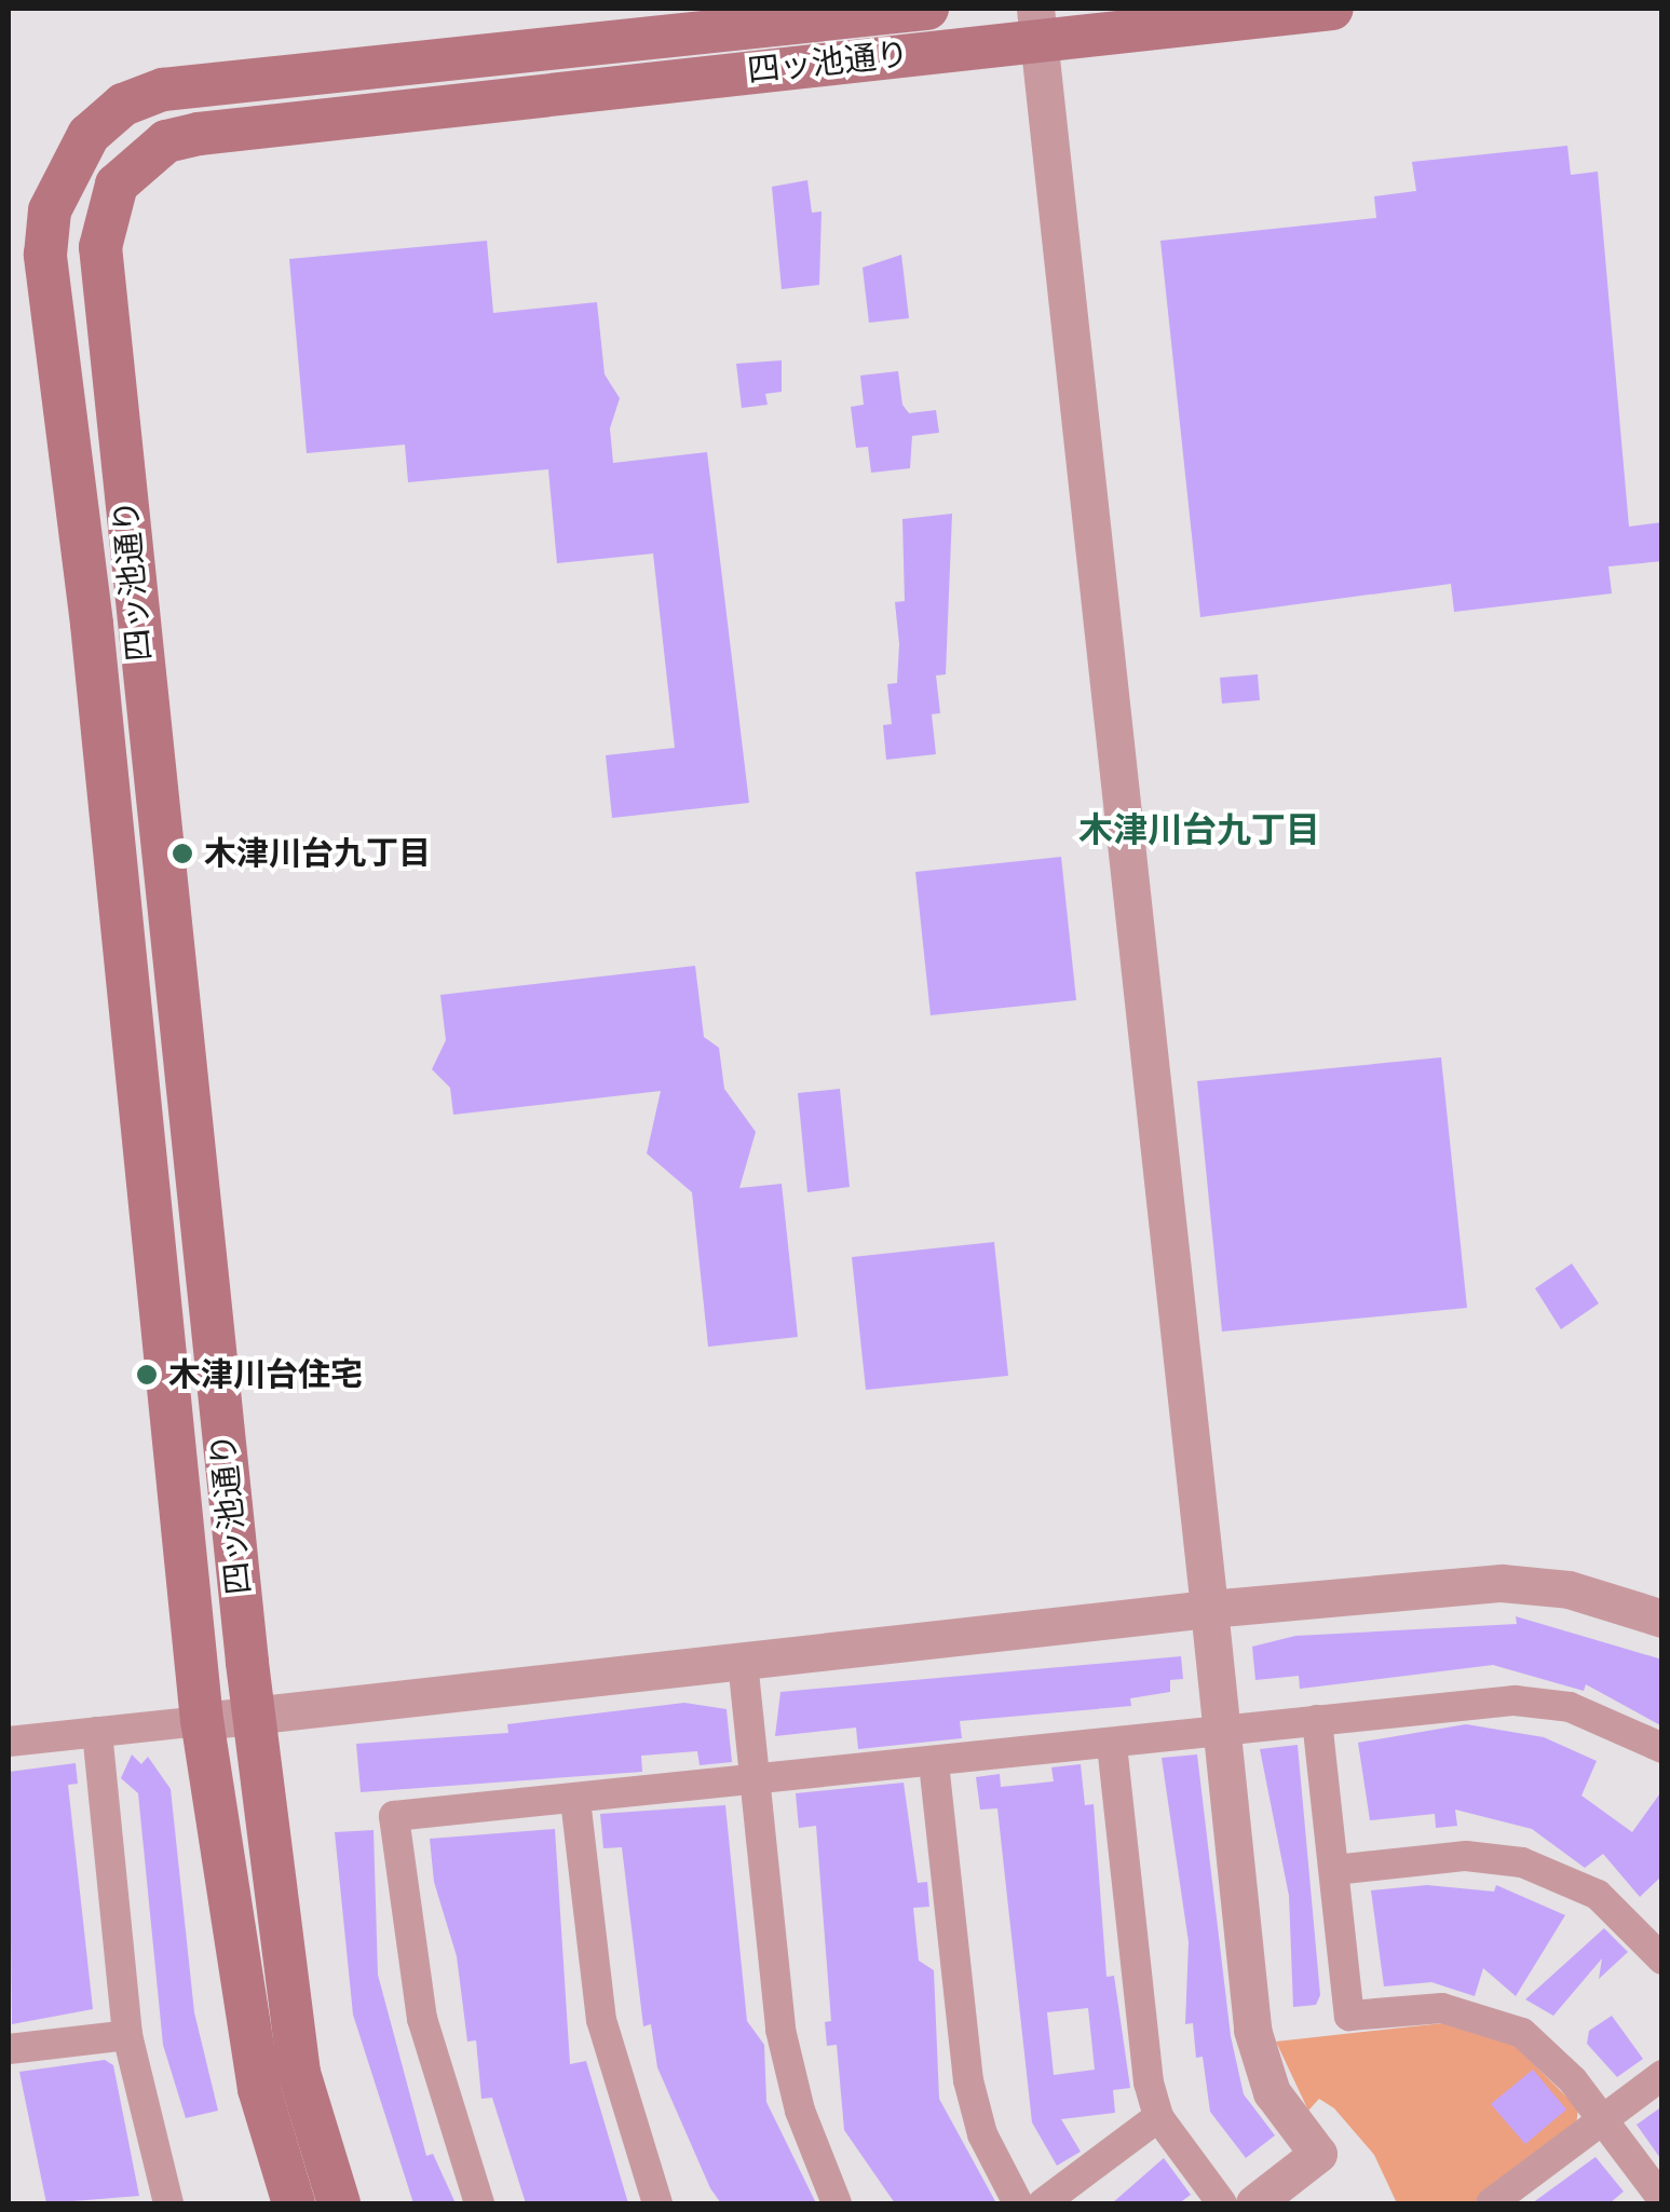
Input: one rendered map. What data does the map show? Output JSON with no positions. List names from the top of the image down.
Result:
{
  "streets": {
    "main road": ["四ッ池通り"]
  },
  "districts": ["木津川台九丁目"],
  "places": ["木津川台九丁目", "木津川台住宅"]
}
